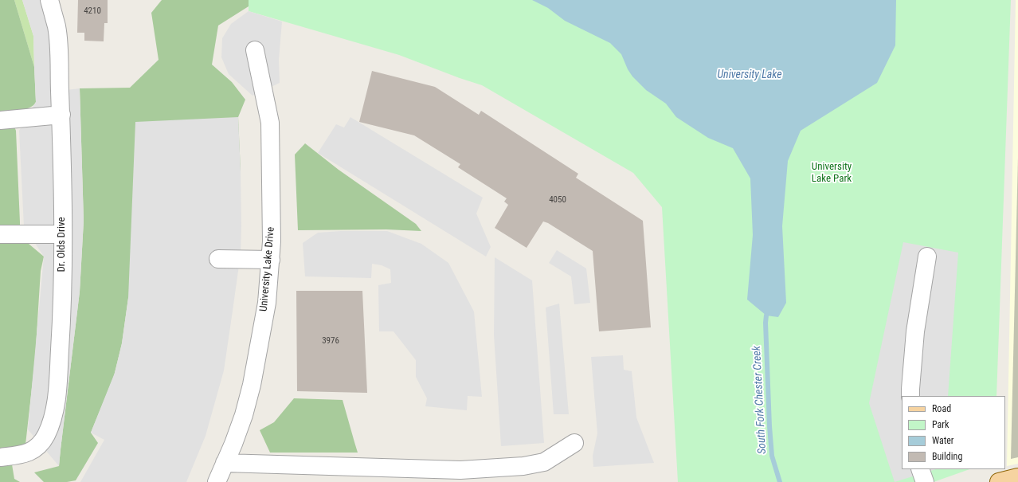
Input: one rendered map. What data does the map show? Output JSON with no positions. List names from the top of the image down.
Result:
{
  "streets": {
    "street": ["Dr. Olds Drive", "University Lake Drive"]
  },
  "water": ["University Lake", "South Fork Chester Creek"],
  "parks": ["University Lake Park"],
  "house_numbers": ["4210", "4050", "3976"],
  "legend": [
    "Road",
    "Park",
    "Water",
    "Building"
  ]
}
